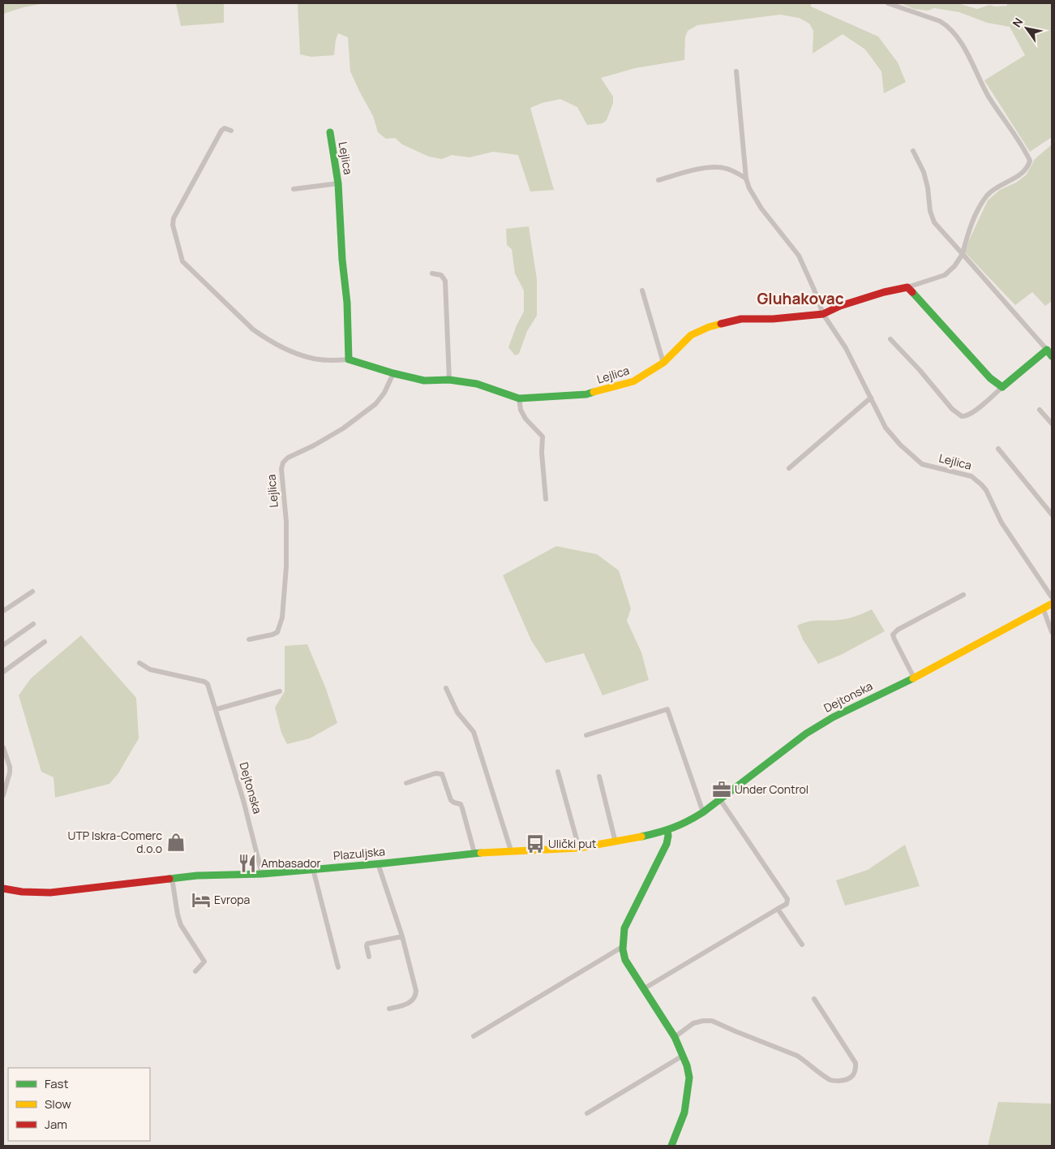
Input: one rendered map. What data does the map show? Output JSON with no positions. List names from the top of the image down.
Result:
{
  "streets": {
    "street": ["Lejlica", "Dejtonska", "Plazuljska"]
  },
  "crossings": [
    ["Dejtonska", "Plazuljska"]
  ],
  "districts": ["Gluhakovac"],
  "places": {
    "office": ["Under Control"],
    "shop": ["UTP Iskra-Comerc d.o.o"],
    "bus stop": ["Ulički put"],
    "restaurant": ["Ambasador"],
    "hotel": ["Evropa"]
  },
  "legend": ["Fast", "Slow", "Jam"],
  "north": "top left"
}
